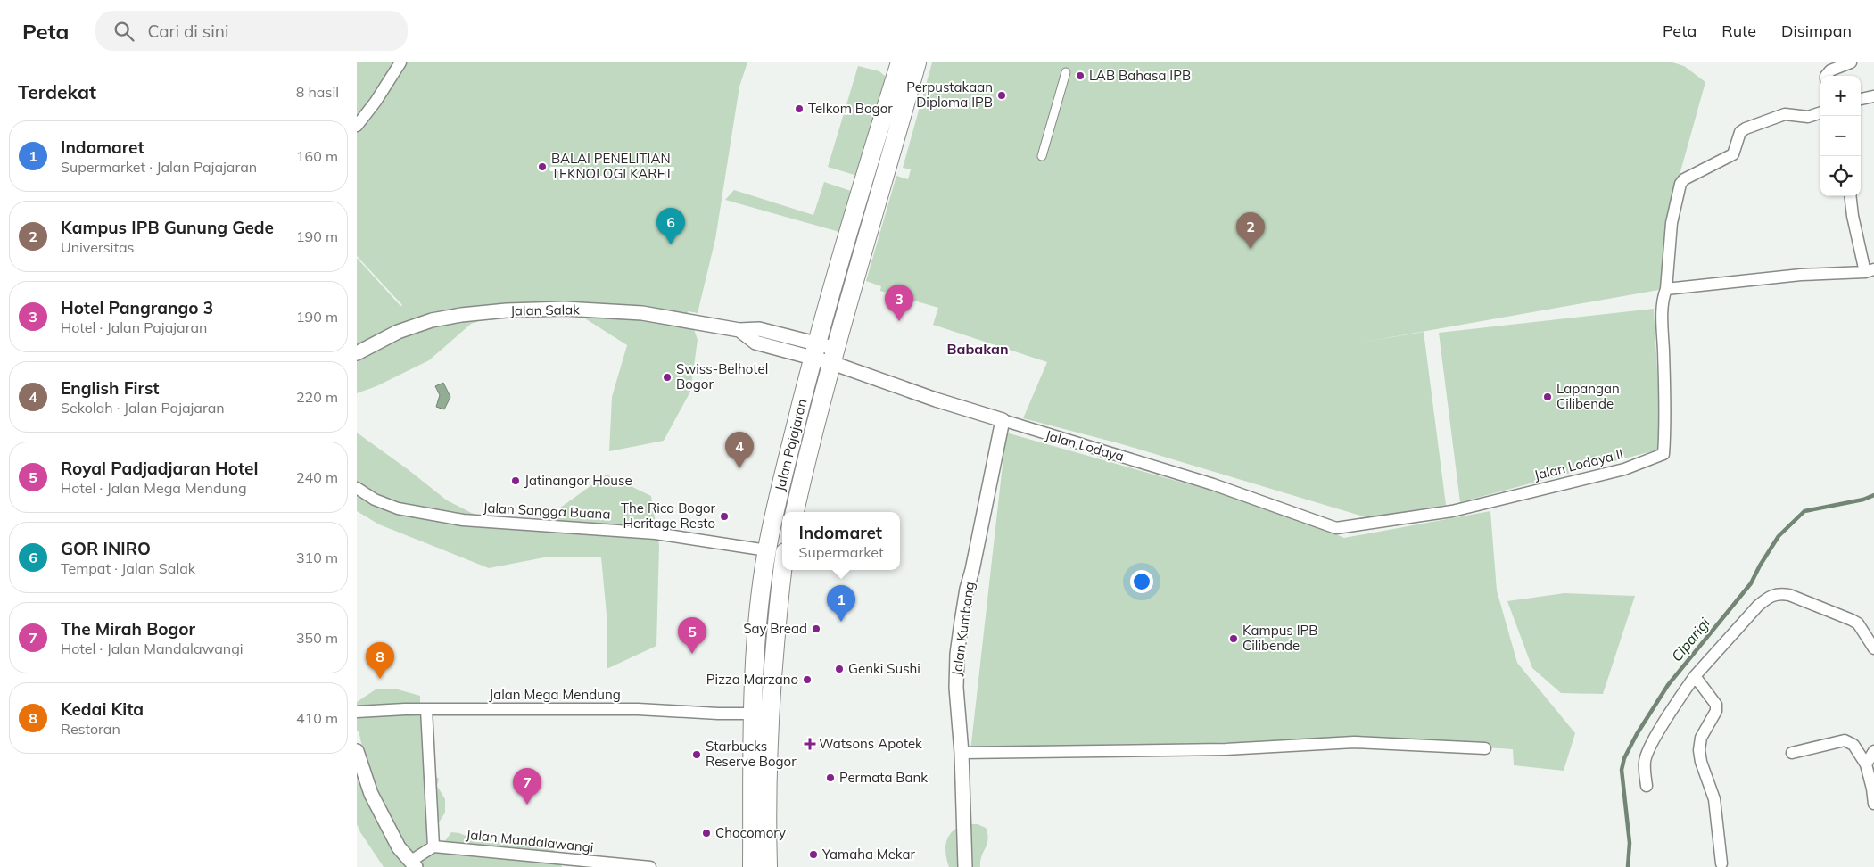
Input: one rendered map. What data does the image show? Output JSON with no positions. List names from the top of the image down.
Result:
{
  "streets": {
    "highway": ["Jalan Pajajaran"],
    "street": [
      "Jalan Salak",
      "Jalan Lodaya",
      "Jalan Lodaya II",
      "Jalan Sangga Buana",
      "Jalan Kumbang",
      "Jalan Mega Mendung",
      "Jalan Mandalawangi"
    ]
  },
  "crossings": [
    ["Jalan Salak", "Jalan Pajajaran"],
    ["Jalan Salak", "Jalan Lodaya"],
    ["Jalan Pajajaran", "Jalan Lodaya"],
    ["Jalan Pajajaran", "Jalan Sangga Buana"],
    ["Jalan Pajajaran", "Jalan Mega Mendung"],
    ["Jalan Lodaya", "Jalan Lodaya II"],
    ["Jalan Lodaya", "Jalan Kumbang"]
  ],
  "districts": ["Babakan"],
  "water": ["Ciparigi"],
  "places": {
    "other": [
      "LAB Bahasa IPB",
      "Perpustakaan Diploma IPB",
      "Telkom Bogor",
      "BALAI PENELITIAN TEKNOLOGI KARET",
      "Swiss-Belhotel Bogor",
      "Lapangan Cilibende",
      "Jatinangor House",
      "The Rica Bogor Heritage Resto",
      "Say Bread",
      "Kampus IPB Cilibende",
      "Genki Sushi",
      "Pizza Marzano",
      "Starbucks Reserve Bogor",
      "Permata Bank",
      "Chocomory",
      "Yamaha Mekar"
    ],
    "health": ["Watsons Apotek"]
  },
  "page": {
    "header": "Peta",
    "search": "Cari di sini",
    "nav": ["Peta", "Rute", "Disimpan"],
    "heading": ["Terdekat", "8 hasil"],
    "map_buttons": ["+", "−"],
    "list": [
      {
        "mark": "1",
        "name": "Indomaret",
        "note": "Supermarket · Jalan Pajajaran",
        "value": "160 m"
      },
      {
        "mark": "2",
        "name": "Kampus IPB Gunung Gede",
        "note": "Universitas",
        "value": "190 m"
      },
      {
        "mark": "3",
        "name": "Hotel Pangrango 3",
        "note": "Hotel · Jalan Pajajaran",
        "value": "190 m"
      },
      {
        "mark": "4",
        "name": "English First",
        "note": "Sekolah · Jalan Pajajaran",
        "value": "220 m"
      },
      {
        "mark": "5",
        "name": "Royal Padjadjaran Hotel",
        "note": "Hotel · Jalan Mega Mendung",
        "value": "240 m"
      },
      {
        "mark": "6",
        "name": "GOR INIRO",
        "note": "Tempat · Jalan Salak",
        "value": "310 m"
      },
      {
        "mark": "7",
        "name": "The Mirah Bogor",
        "note": "Hotel · Jalan Mandalawangi",
        "value": "350 m"
      },
      {
        "mark": "8",
        "name": "Kedai Kita",
        "note": "Restoran",
        "value": "410 m"
      }
    ],
    "pins": [
      "6",
      "2",
      "3",
      "4",
      "1",
      "5",
      "8",
      "7"
    ],
    "popup": ["Indomaret", "Supermarket"]
  }
}
